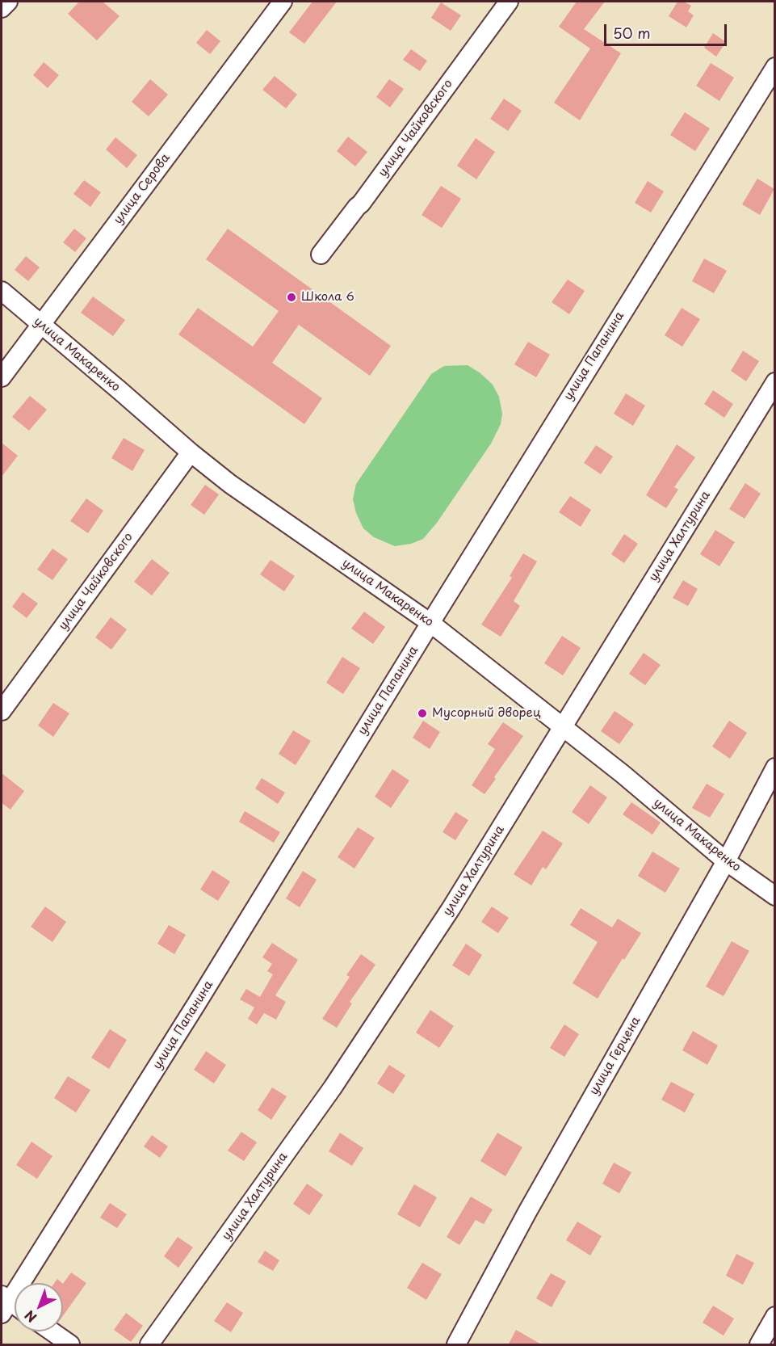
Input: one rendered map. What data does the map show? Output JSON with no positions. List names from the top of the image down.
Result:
{
  "streets": {
    "street": [
      "улица Чайковского",
      "улица Серова",
      "улица Макаренко",
      "улица Папанина",
      "улица Халтурина",
      "улица Герцена"
    ]
  },
  "crossings": [
    ["улица Чайковского", "улица Макаренко"],
    ["улица Серова", "улица Макаренко"],
    ["улица Макаренко", "улица Папанина"],
    ["улица Макаренко", "улица Халтурина"],
    ["улица Макаренко", "улица Герцена"]
  ],
  "places": ["Школа 6", "Мусорный дворец"],
  "scale_bar": "50 m",
  "north": "bottom left"
}
